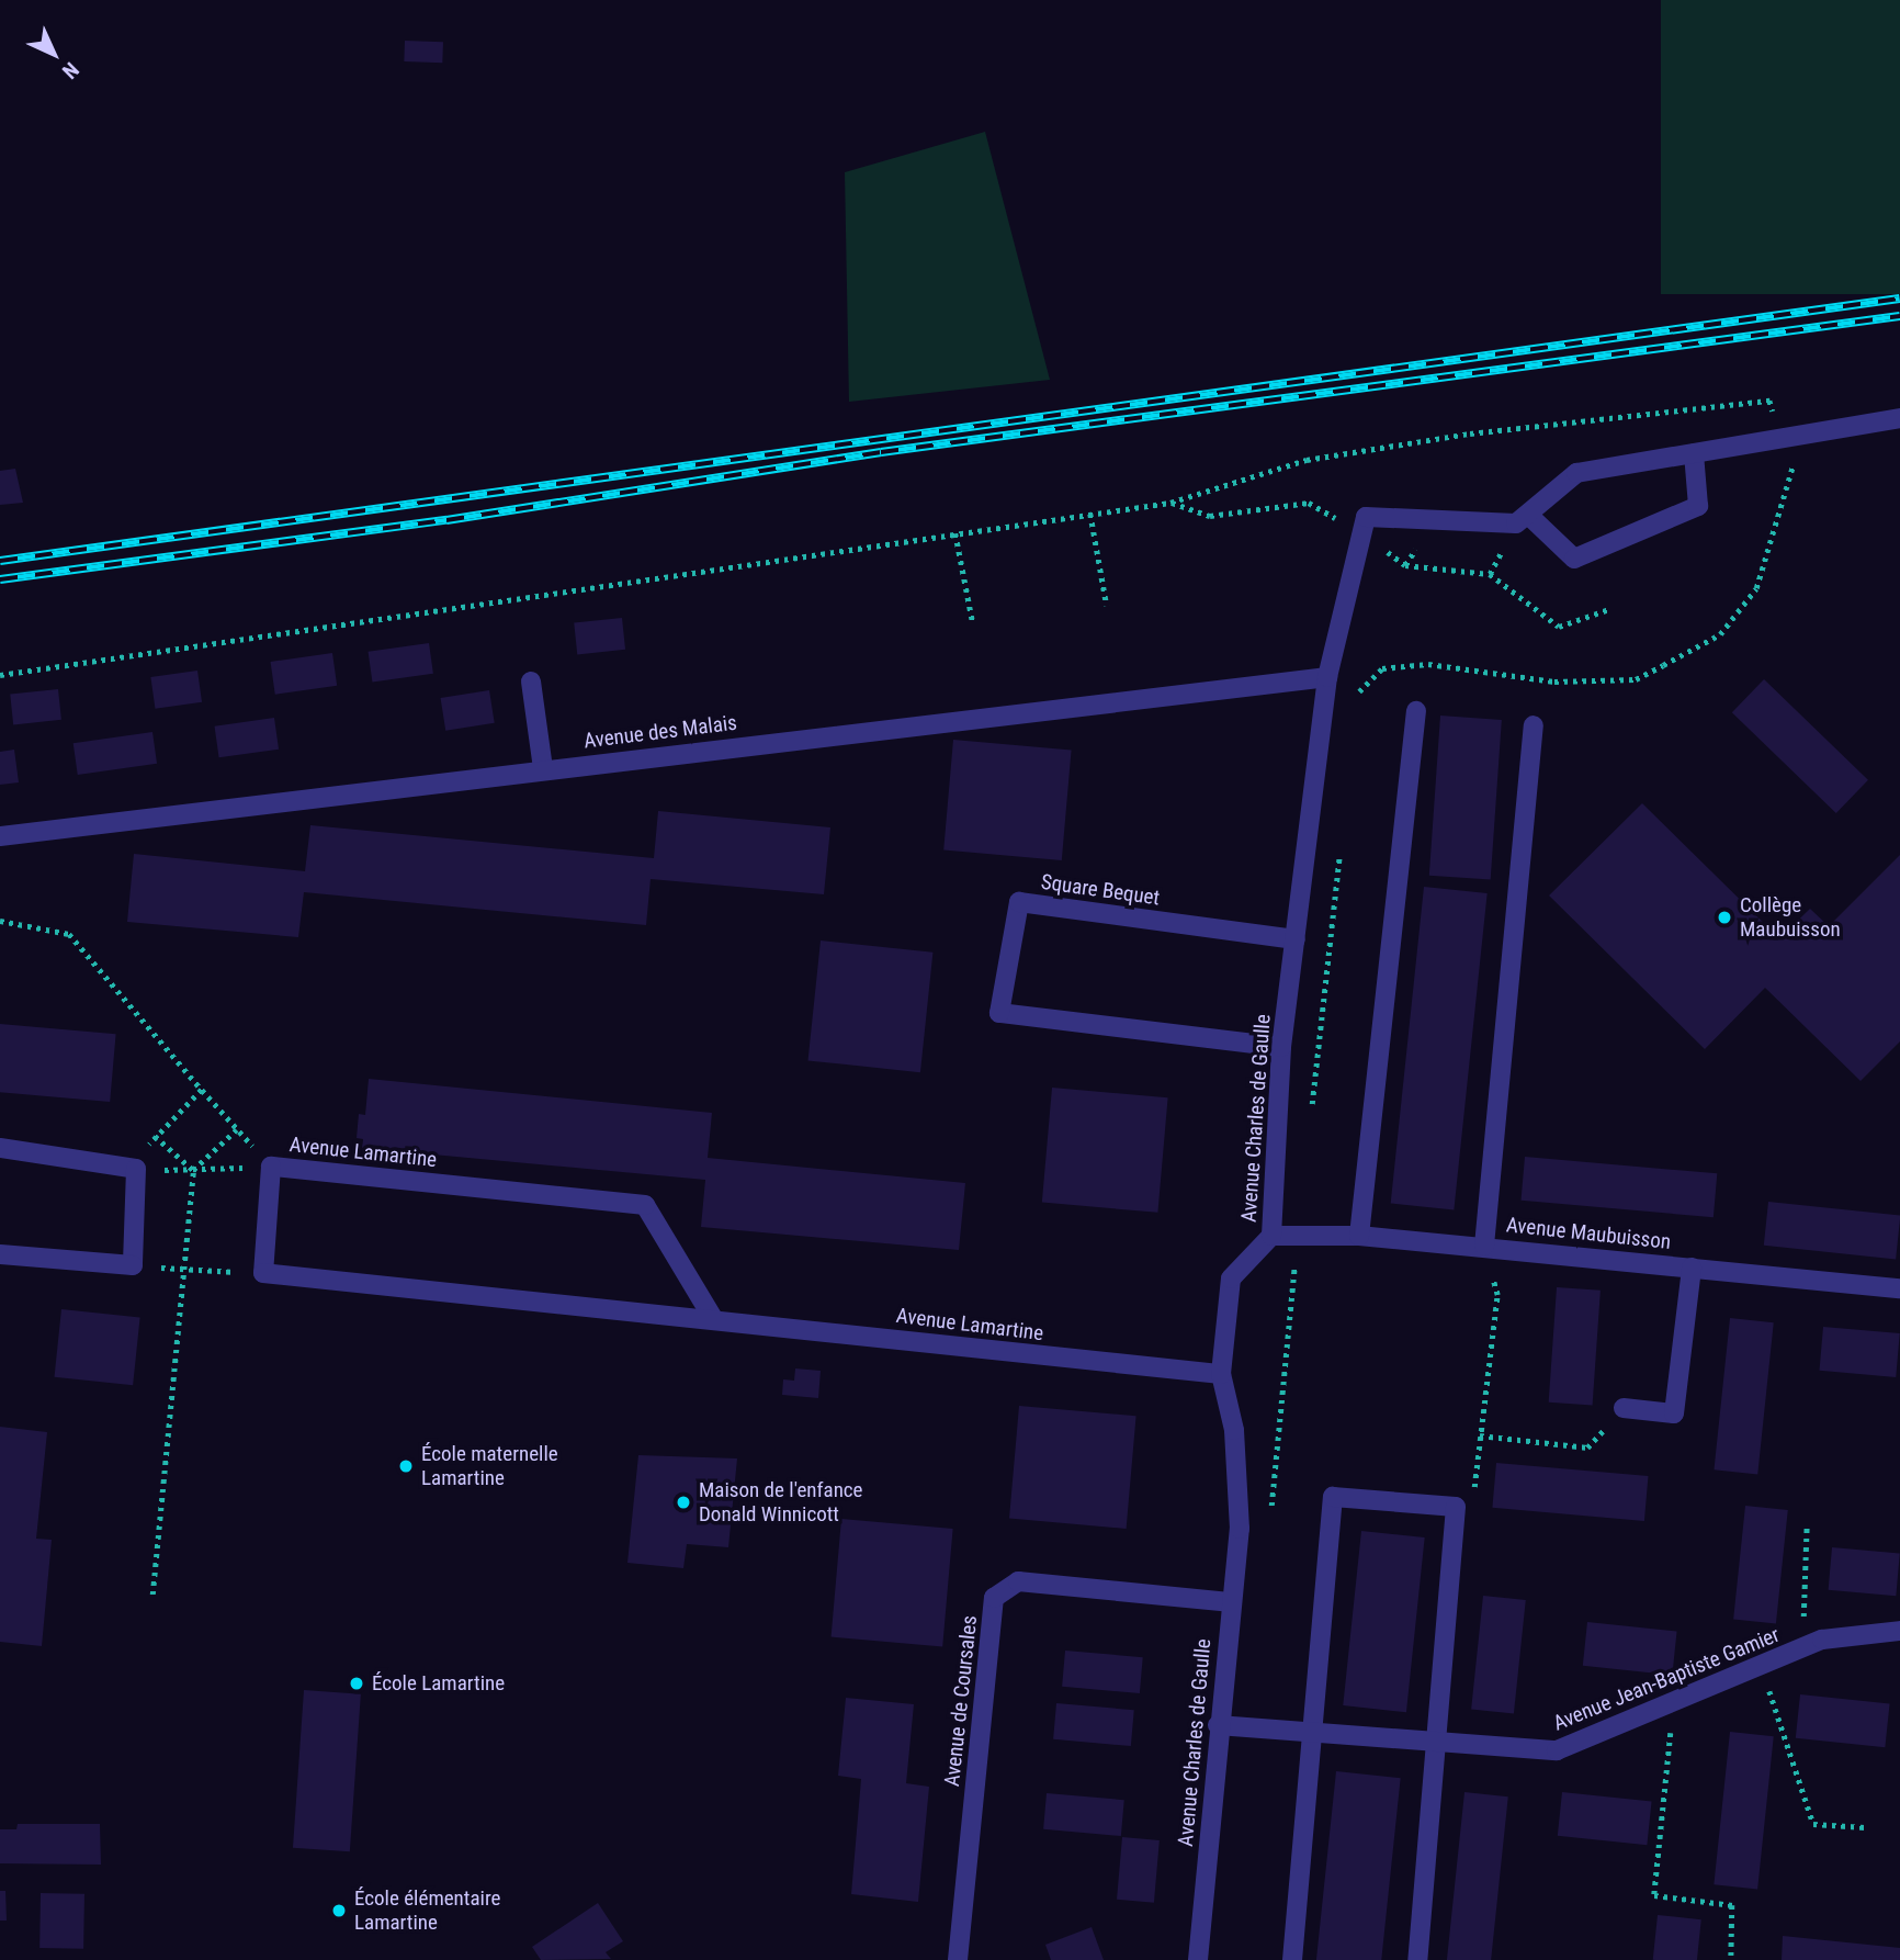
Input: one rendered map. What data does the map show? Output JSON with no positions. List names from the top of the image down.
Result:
{
  "streets": {
    "street": [
      "Avenue des Malais",
      "Square Bequet",
      "Avenue Charles de Gaulle",
      "Avenue Lamartine",
      "Avenue Maubuisson",
      "Avenue Jean-Baptiste Gamier",
      "Avenue de Coursales"
    ]
  },
  "crossings": [
    ["Avenue des Malais", "Avenue Charles de Gaulle"],
    ["Square Bequet", "Avenue Charles de Gaulle"],
    ["Avenue Charles de Gaulle", "Avenue Lamartine"],
    ["Avenue Charles de Gaulle", "Avenue Maubuisson"],
    ["Avenue Charles de Gaulle", "Avenue Jean-Baptiste Gamier"],
    ["Avenue Charles de Gaulle", "Avenue de Coursales"]
  ],
  "places": [
    "Collège Maubuisson",
    "École maternelle Lamartine",
    "Maison de l'enfance Donald Winnicott",
    "École Lamartine",
    "École élémentaire Lamartine"
  ],
  "north": "bottom right"
}
